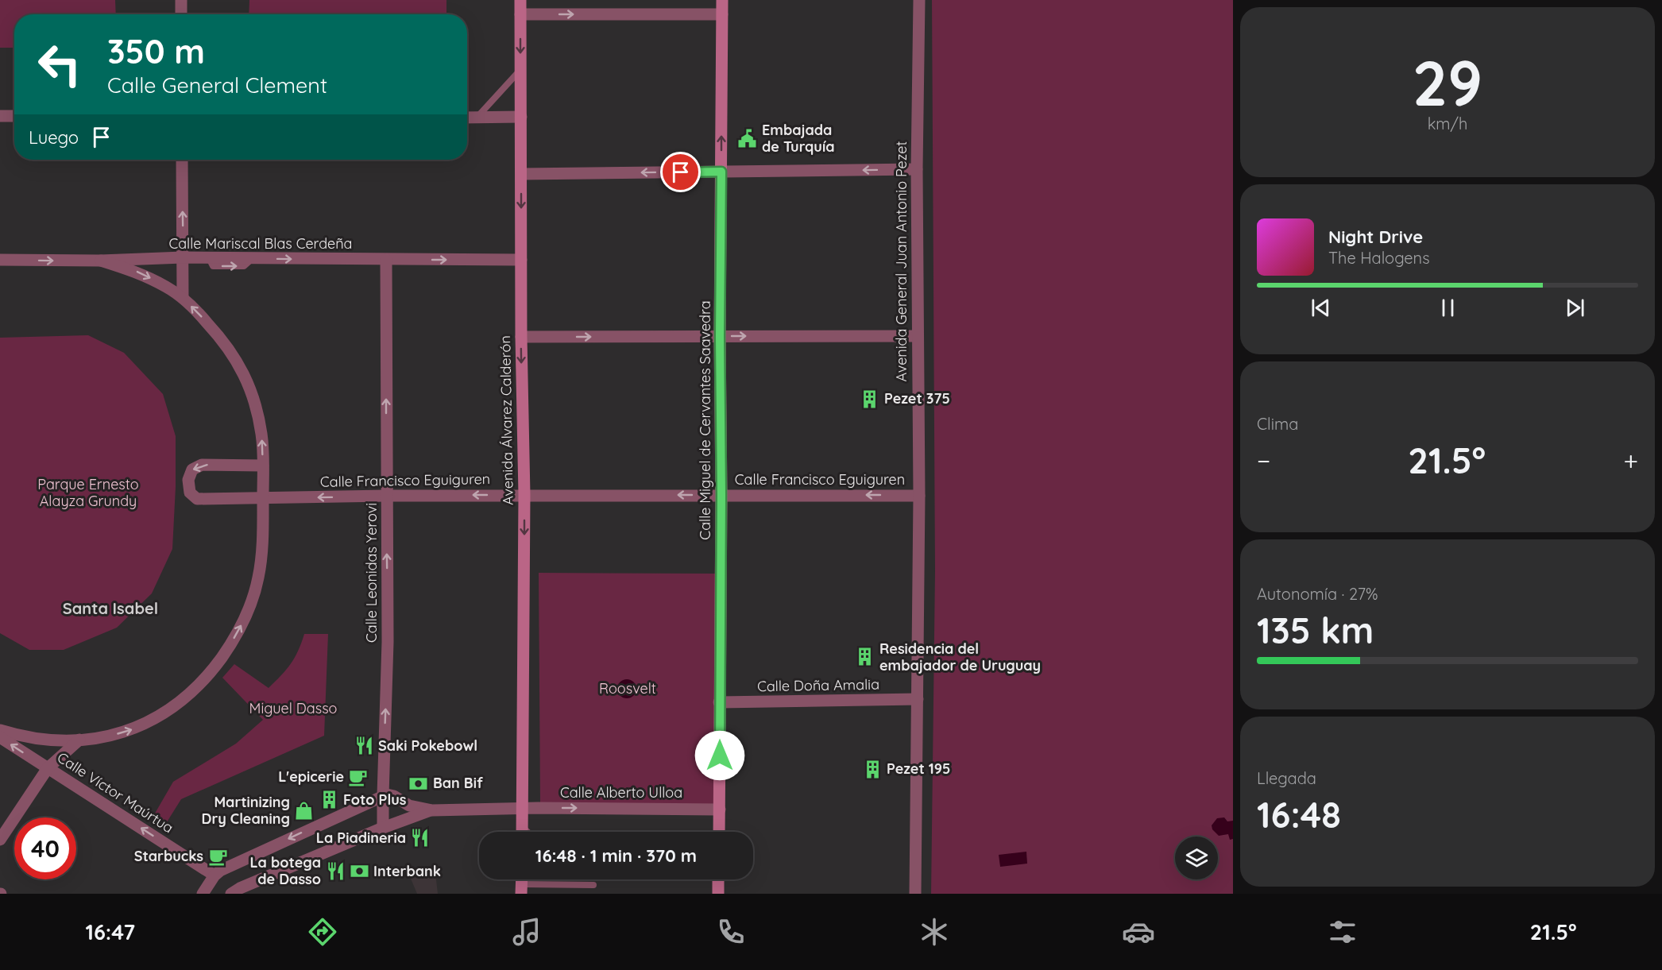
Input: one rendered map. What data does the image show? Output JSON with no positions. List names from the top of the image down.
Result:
{
  "streets": {
    "street": [
      "Calle Mariscal Blas Cerdeña",
      "Avenida General Juan Antonio Pezet",
      "Avenida Álvarez Calderón",
      "Calle Miguel de Cervantes Saavedra",
      "Calle Francisco Eguiguren",
      "Calle Leonidas Yerovi",
      "Calle Doña Amalia",
      "Calle Víctor Maúrtua",
      "Calle Alberto Ulloa"
    ]
  },
  "crossings": [
    ["Calle Mariscal Blas Cerdeña", "Avenida Álvarez Calderón"],
    ["Calle Mariscal Blas Cerdeña", "Calle Leonidas Yerovi"],
    ["Avenida General Juan Antonio Pezet", "Calle Francisco Eguiguren"],
    ["Avenida General Juan Antonio Pezet", "Calle Doña Amalia"],
    ["Avenida Álvarez Calderón", "Calle Francisco Eguiguren"],
    ["Avenida Álvarez Calderón", "Calle Alberto Ulloa"],
    ["Calle Miguel de Cervantes Saavedra", "Calle Francisco Eguiguren"],
    ["Calle Miguel de Cervantes Saavedra", "Calle Doña Amalia"],
    ["Calle Miguel de Cervantes Saavedra", "Calle Alberto Ulloa"],
    ["Calle Francisco Eguiguren", "Calle Leonidas Yerovi"]
  ],
  "one_way": [
    "Calle Mariscal Blas Cerdeña",
    "Avenida Álvarez Calderón",
    "Calle Leonidas Yerovi",
    "Calle Víctor Maúrtua",
    "Calle Alberto Ulloa"
  ],
  "districts": ["Santa Isabel"],
  "parks": ["Parque Ernesto Alayza Grundy", "Roosvelt", "Miguel Dasso"],
  "places": {
    "public building": ["Embajada de Turquía"],
    "building": [
      "Pezet 375",
      "Residencia del embajador de Uruguay",
      "Pezet 195",
      "Foto Plus"
    ],
    "restaurant": ["Saki Pokebowl", "La Piadineria", "La botega de Dasso"],
    "cafe": ["L'epicerie", "Starbucks"],
    "bank": ["Ban Bif", "Interbank"],
    "shop": ["Martinizing Dry Cleaning"]
  },
  "page": {
    "tile": [
      ["29", "km/h"],
      "Clima",
      ["Autonomía · 27%", "135 km"],
      ["Llegada", "16:48"]
    ],
    "turn": ["350 m", "Calle General Clement"],
    "then": "Luego",
    "song": ["Night Drive", "The Halogens"],
    "heat": ["−", "21.5°", "+"],
    "limit": "40",
    "trip": "16:48 · 1 min · 370 m",
    "tabs": ["16:47", "21.5°"]
  }
}
